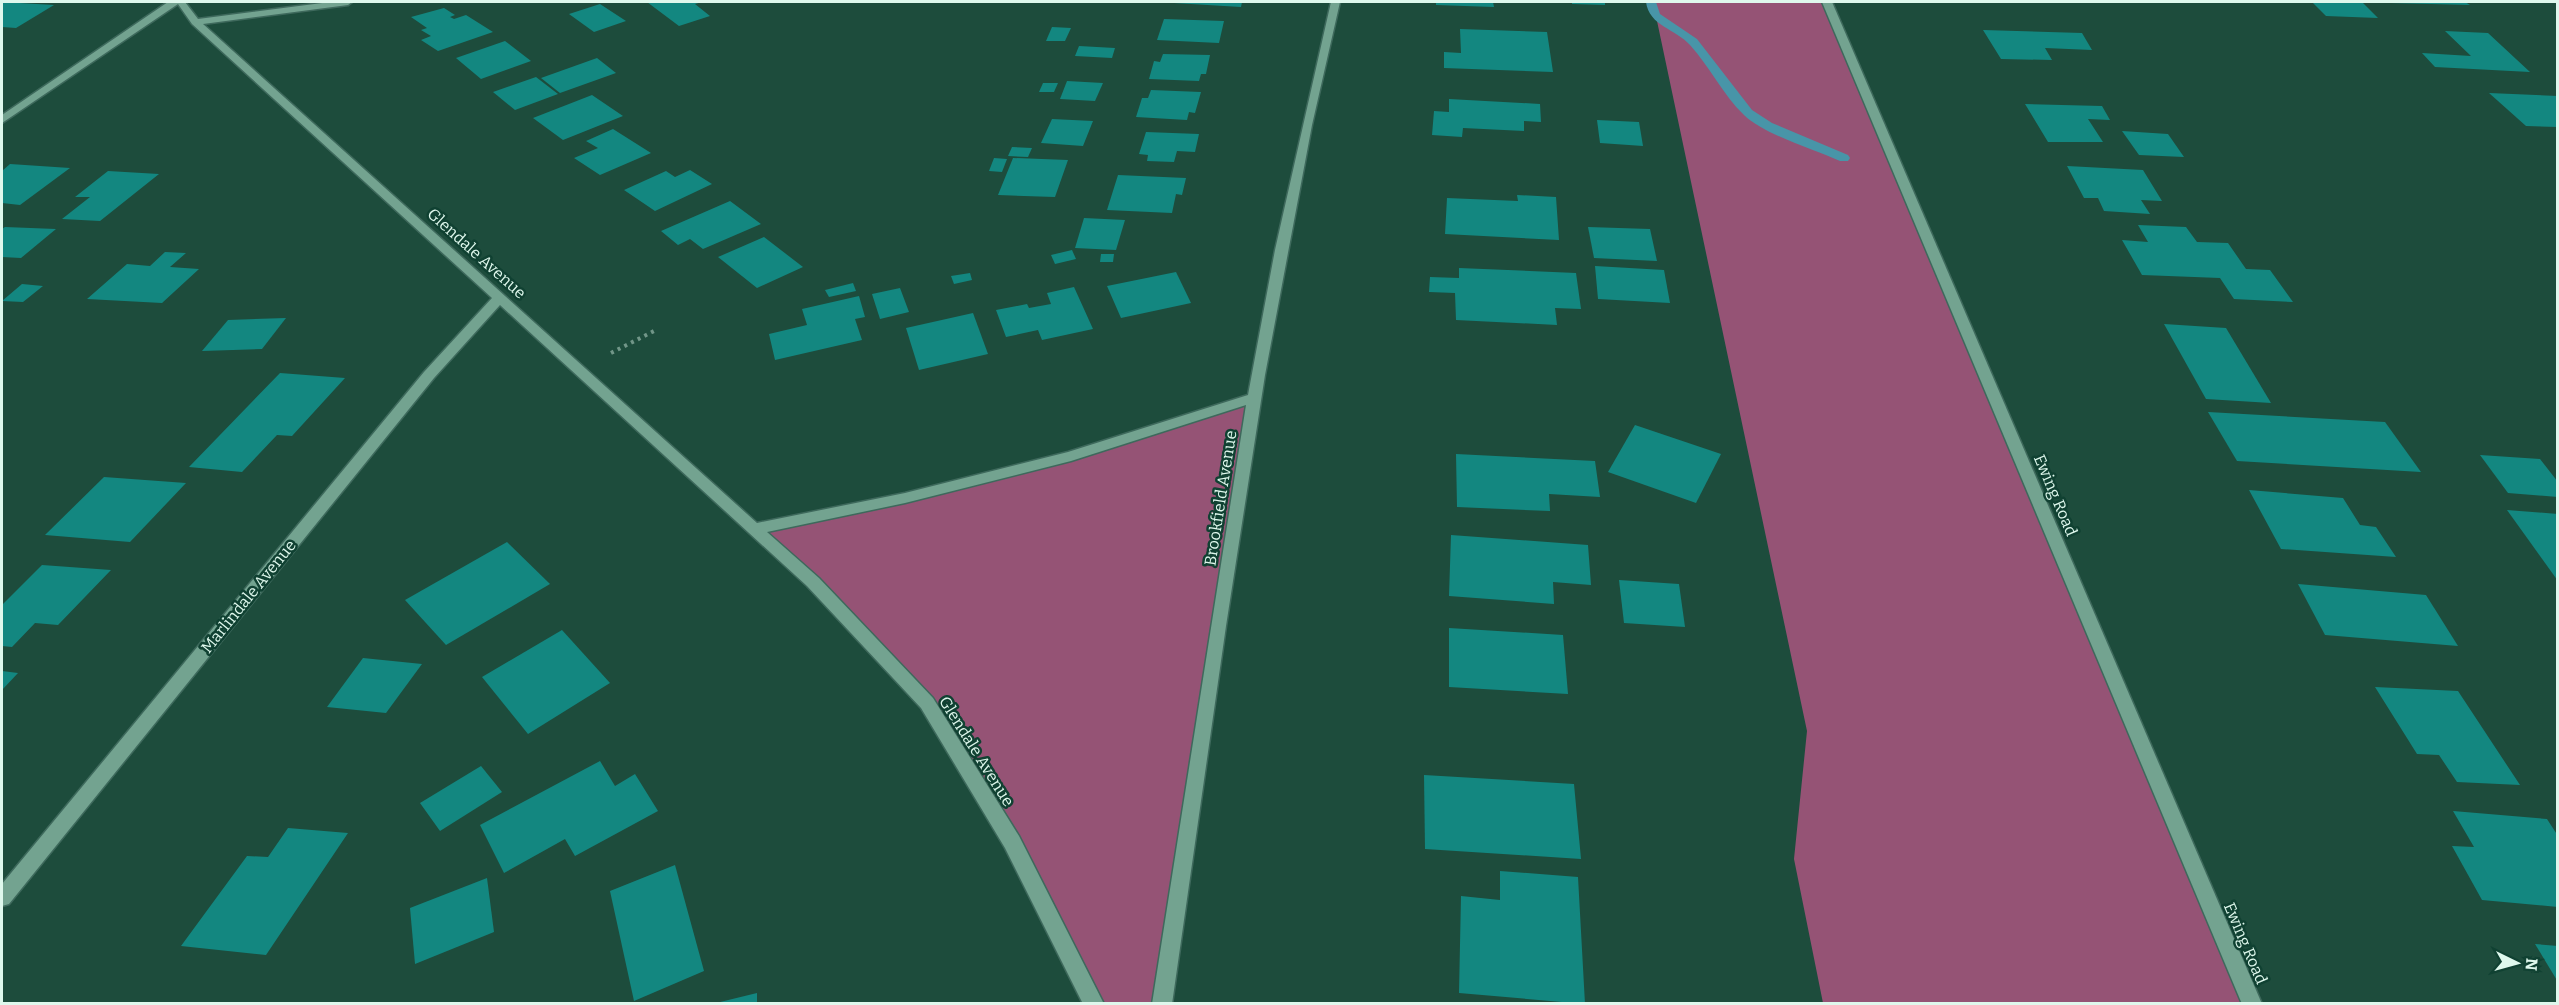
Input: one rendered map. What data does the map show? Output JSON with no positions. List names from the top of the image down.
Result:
{
  "streets": {
    "street": [
      "Glendale Avenue",
      "Ewing Road",
      "Brookfield Avenue",
      "Marlindale Avenue"
    ]
  },
  "crossings": [
    ["Glendale Avenue", "Marlindale Avenue"]
  ],
  "north": "right"
}
